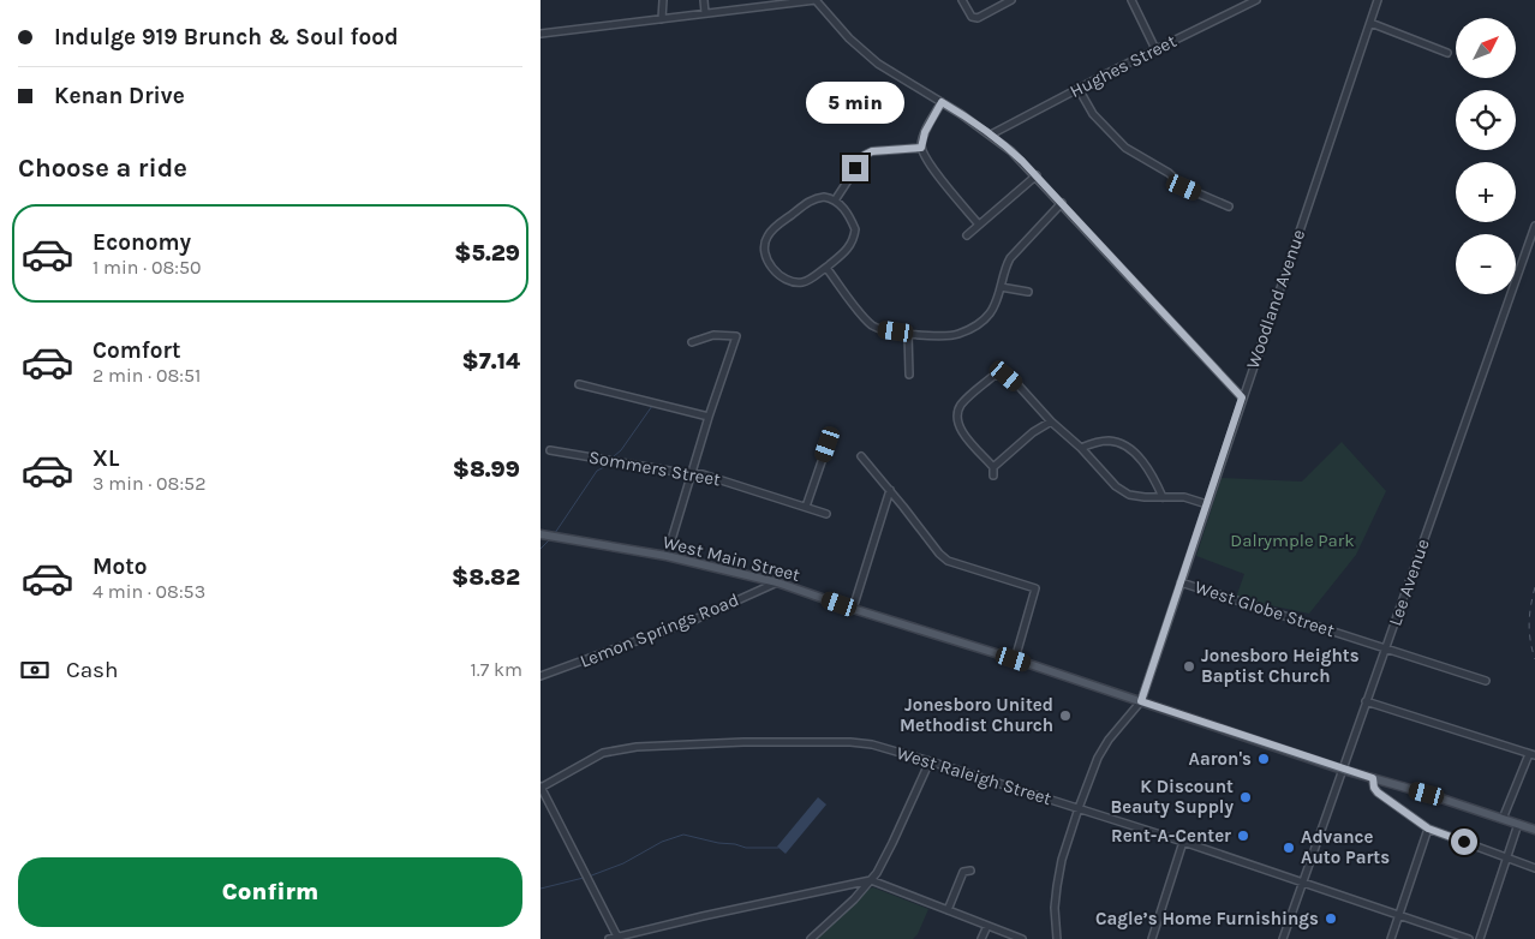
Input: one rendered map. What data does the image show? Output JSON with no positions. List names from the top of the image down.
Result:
{
  "streets": {
    "main road": ["West Main Street"],
    "street": [
      "Hughes Street",
      "Woodland Avenue",
      "Sommers Street",
      "Lee Avenue",
      "West Globe Street",
      "Lemon Springs Road",
      "West Raleigh Street"
    ]
  },
  "crossings": [
    ["Woodland Avenue", "West Main Street"],
    ["Woodland Avenue", "West Globe Street"],
    ["West Main Street", "Lee Avenue"],
    ["West Main Street", "Lemon Springs Road"],
    ["Lee Avenue", "West Globe Street"],
    ["Lee Avenue", "West Raleigh Street"]
  ],
  "parks": ["Dalrymple Park"],
  "places": [
    "Jonesboro Heights Baptist Church",
    "Jonesboro United Methodist Church",
    "Aaron's",
    "K Discount Beauty Supply",
    "Rent-A-Center",
    "Advance Auto Parts",
    "Cagle’s Home Furnishings"
  ],
  "north": "top right",
  "page": {
    "banner": ["Indulge 919 Brunch & Soul food", "Kenan Drive"],
    "map_buttons": ["+", "−"],
    "bubble": "5 min",
    "heading": "Choose a ride",
    "list": [
      {
        "name": "Economy",
        "note": "1 min · 08:50",
        "value": "$5.29"
      },
      {
        "name": "Comfort",
        "note": "2 min · 08:51",
        "value": "$7.14"
      },
      {
        "name": "XL",
        "note": "3 min · 08:52",
        "value": "$8.99"
      },
      {
        "name": "Moto",
        "note": "4 min · 08:53",
        "value": "$8.82"
      }
    ],
    "pay": ["Cash", "1.7 km"],
    "buttons": "Confirm"
  }
}
